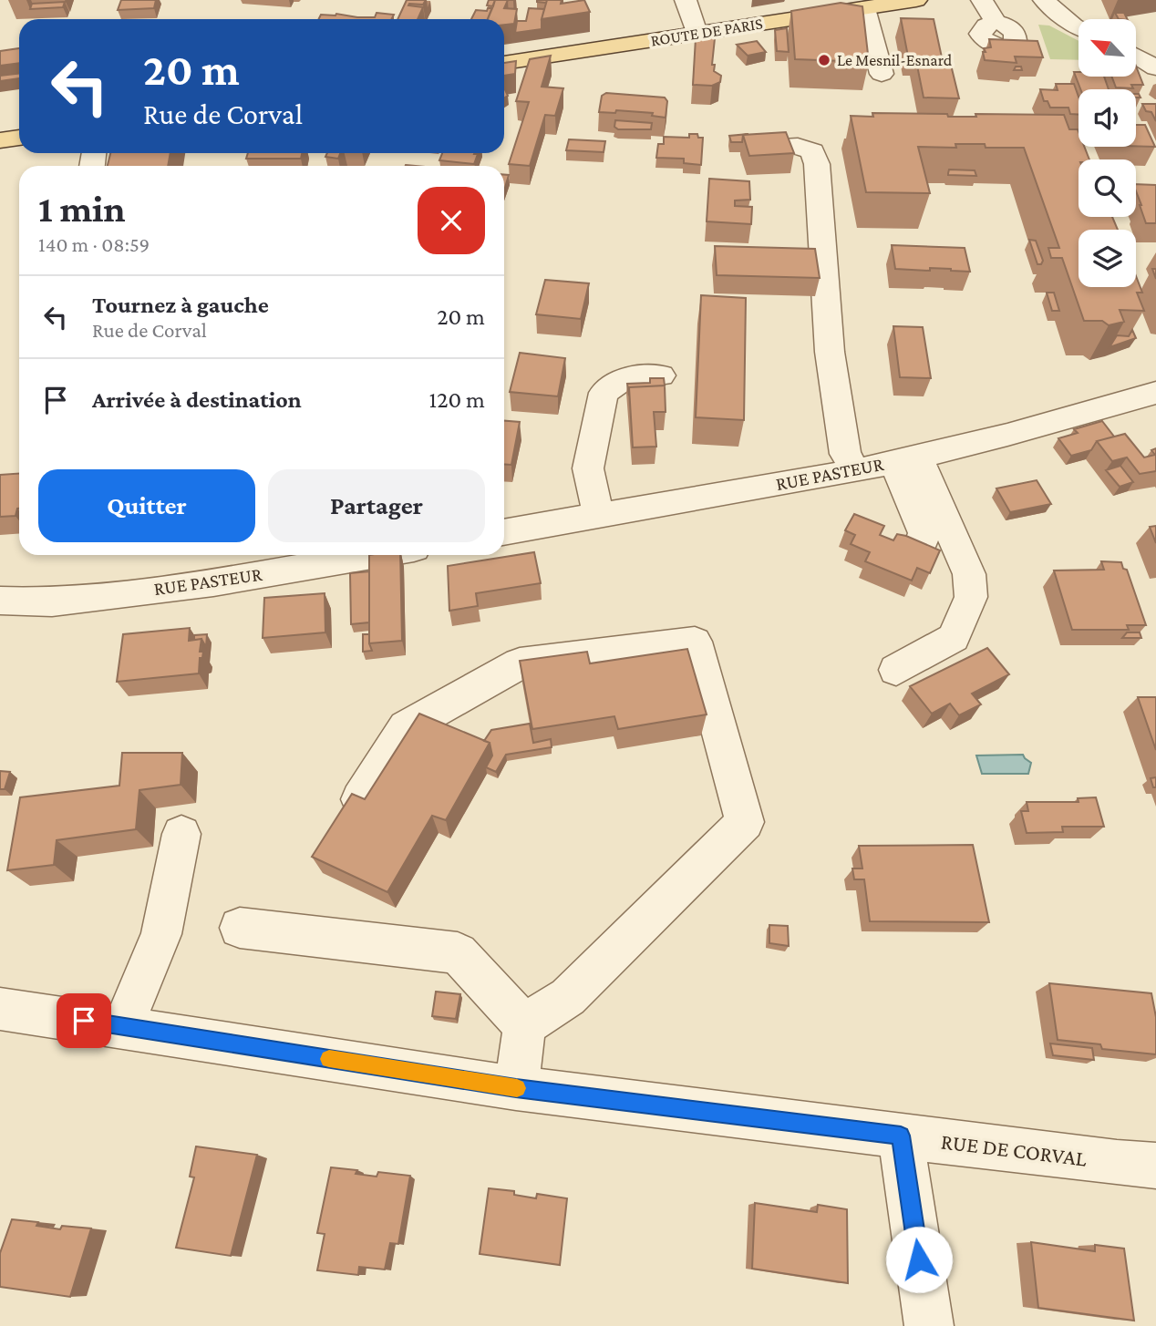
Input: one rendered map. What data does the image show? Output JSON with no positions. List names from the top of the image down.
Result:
{
  "streets": {
    "main road": ["ROUTE DE PARIS"],
    "street": ["RUE PASTEUR", "RUE DE CORVAL"]
  },
  "places": ["Le Mesnil-Esnard"],
  "north": "top left",
  "page": {
    "turn": ["20 m", "Rue de Corval"],
    "heading": ["1 min", "140 m · 08:59"],
    "list": [
      {
        "name": "Tournez à gauche",
        "note": "Rue de Corval",
        "value": "20 m"
      },
      {
        "name": "Arrivée à destination",
        "value": "120 m"
      }
    ],
    "buttons": ["Quitter", "Partager"]
  }
}
